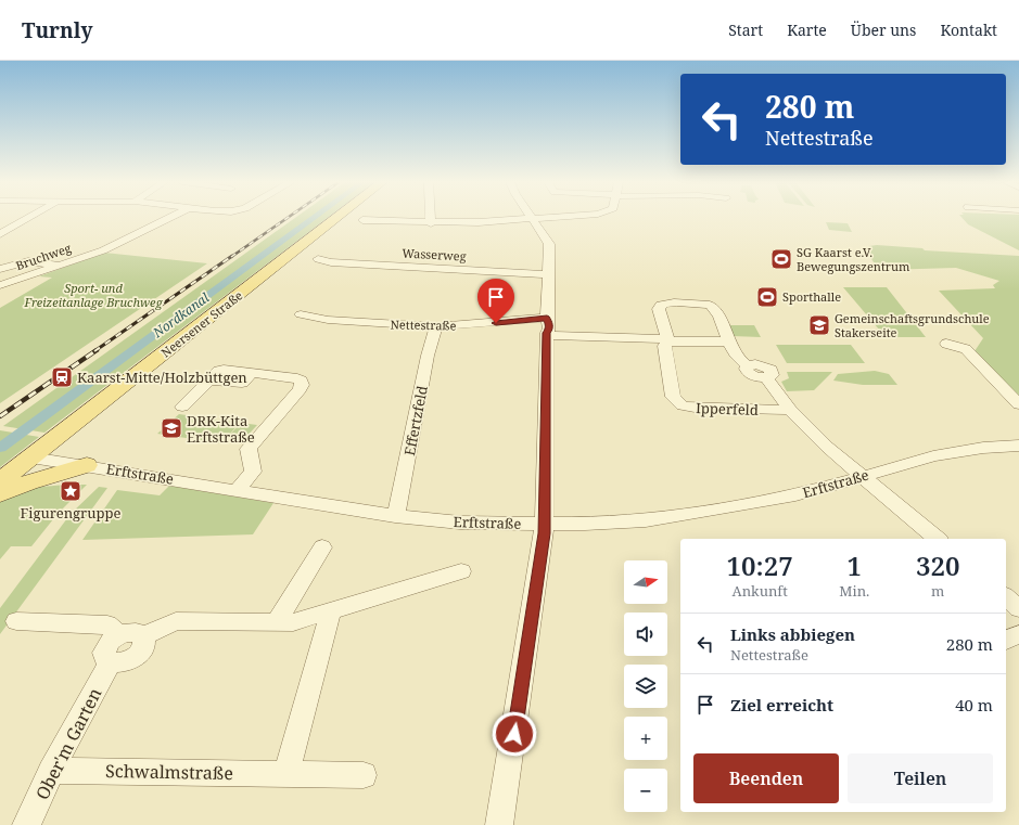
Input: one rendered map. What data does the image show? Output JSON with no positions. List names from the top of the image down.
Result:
{
  "streets": {
    "main road": ["Neersener Straße"],
    "street": [
      "Wasserweg",
      "Bruchweg",
      "Nettestraße",
      "Ipperfeld",
      "Effertzfeld",
      "Erftstraße",
      "Ober'm Garten",
      "Schwalmstraße"
    ]
  },
  "crossings": [
    ["Neersener Straße", "Erftstraße"],
    ["Nettestraße", "Effertzfeld"],
    ["Effertzfeld", "Erftstraße"],
    ["Ober'm Garten", "Schwalmstraße"]
  ],
  "water": ["Nordkanal"],
  "parks": ["Sport- und Freizeitanlage Bruchweg"],
  "places": {
    "sports": ["SG Kaarst e.V. Bewegungszentrum", "Sporthalle"],
    "school or university": ["Gemeinschaftsgrundschule Stakerseite", "DRK-Kita Erftstraße"],
    "station": ["Kaarst-Mitte/Holzbüttgen"],
    "place": ["Figurengruppe"]
  },
  "north": "right",
  "page": {
    "header": "Turnly",
    "nav": [
      "Start",
      "Karte",
      "Über uns",
      "Kontakt"
    ],
    "turn": ["280 m", "Nettestraße"],
    "eta": [
      "10:27",
      "Ankunft",
      "1",
      "Min.",
      "320",
      "m"
    ],
    "map_buttons": ["+", "−"],
    "list": [
      {
        "name": "Links abbiegen",
        "note": "Nettestraße",
        "value": "280 m"
      },
      {
        "name": "Ziel erreicht",
        "value": "40 m"
      }
    ],
    "buttons": ["Beenden", "Teilen"]
  }
}
